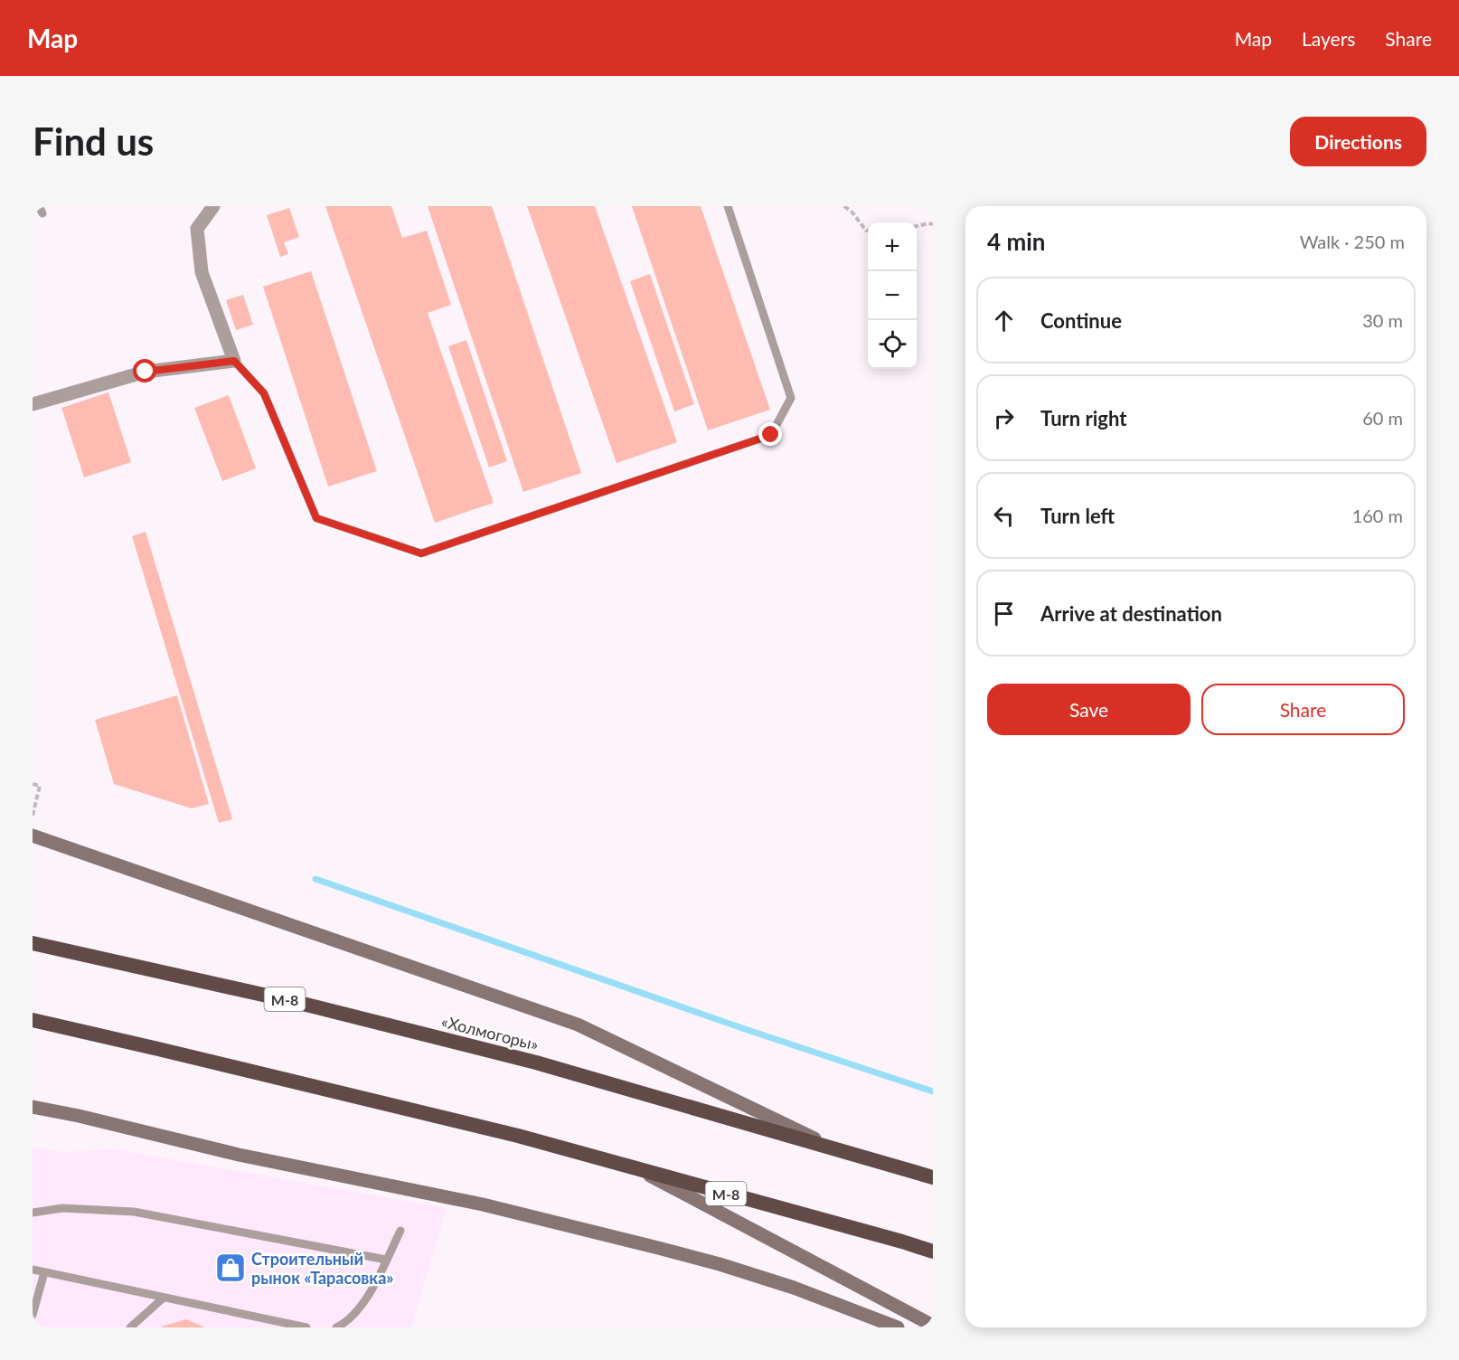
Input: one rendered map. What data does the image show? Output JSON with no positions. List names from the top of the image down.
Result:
{
  "streets": {
    "highway": ["М-8", "«Холмогоры»"]
  },
  "places": {
    "shop": ["Строительный рынок «Тарасовка»"]
  },
  "page": {
    "header": "Map",
    "nav": ["Map", "Layers", "Share"],
    "buttons": [
      "Directions",
      ["Save", "Share"]
    ],
    "title": "Find us",
    "heading": ["4 min", "Walk · 250 m"],
    "map_buttons": ["+", "−"],
    "list": [
      ["Continue", "30 m"],
      ["Turn right", "60 m"],
      ["Turn left", "160 m"],
      "Arrive at destination"
    ]
  }
}
